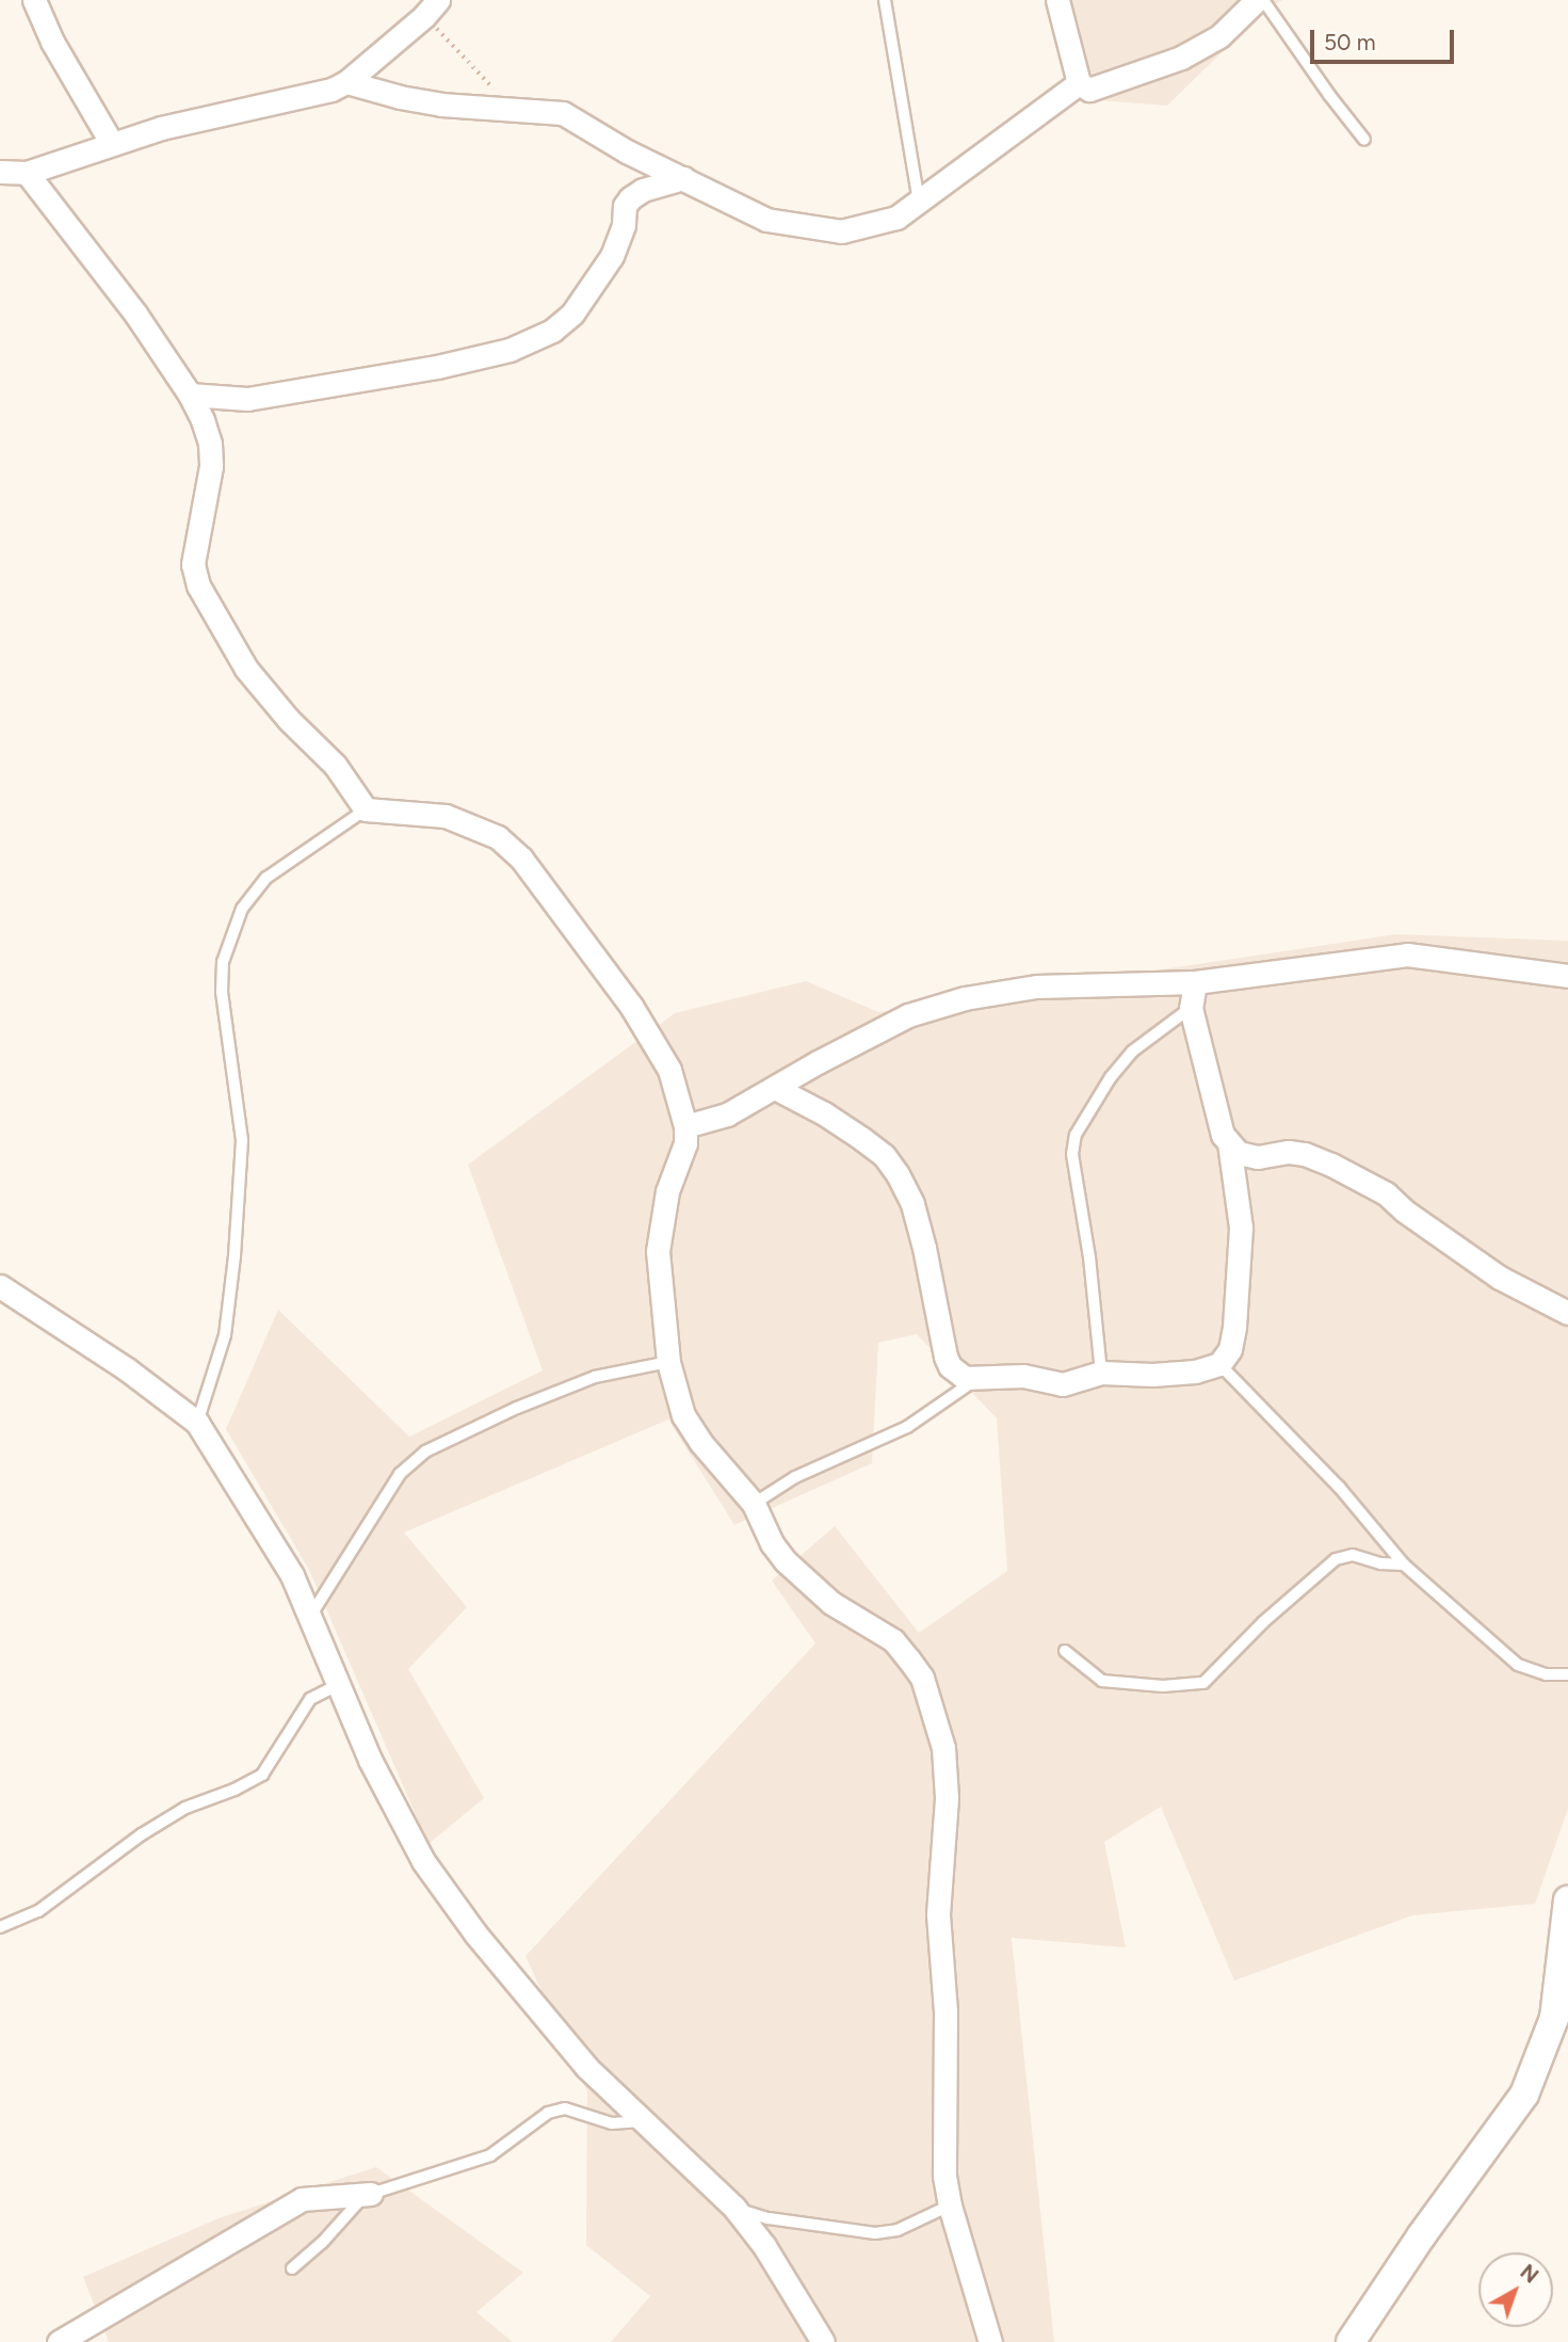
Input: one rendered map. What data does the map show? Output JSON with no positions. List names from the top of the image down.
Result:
{
  "scale_bar": "50 m",
  "north": "top right"
}
